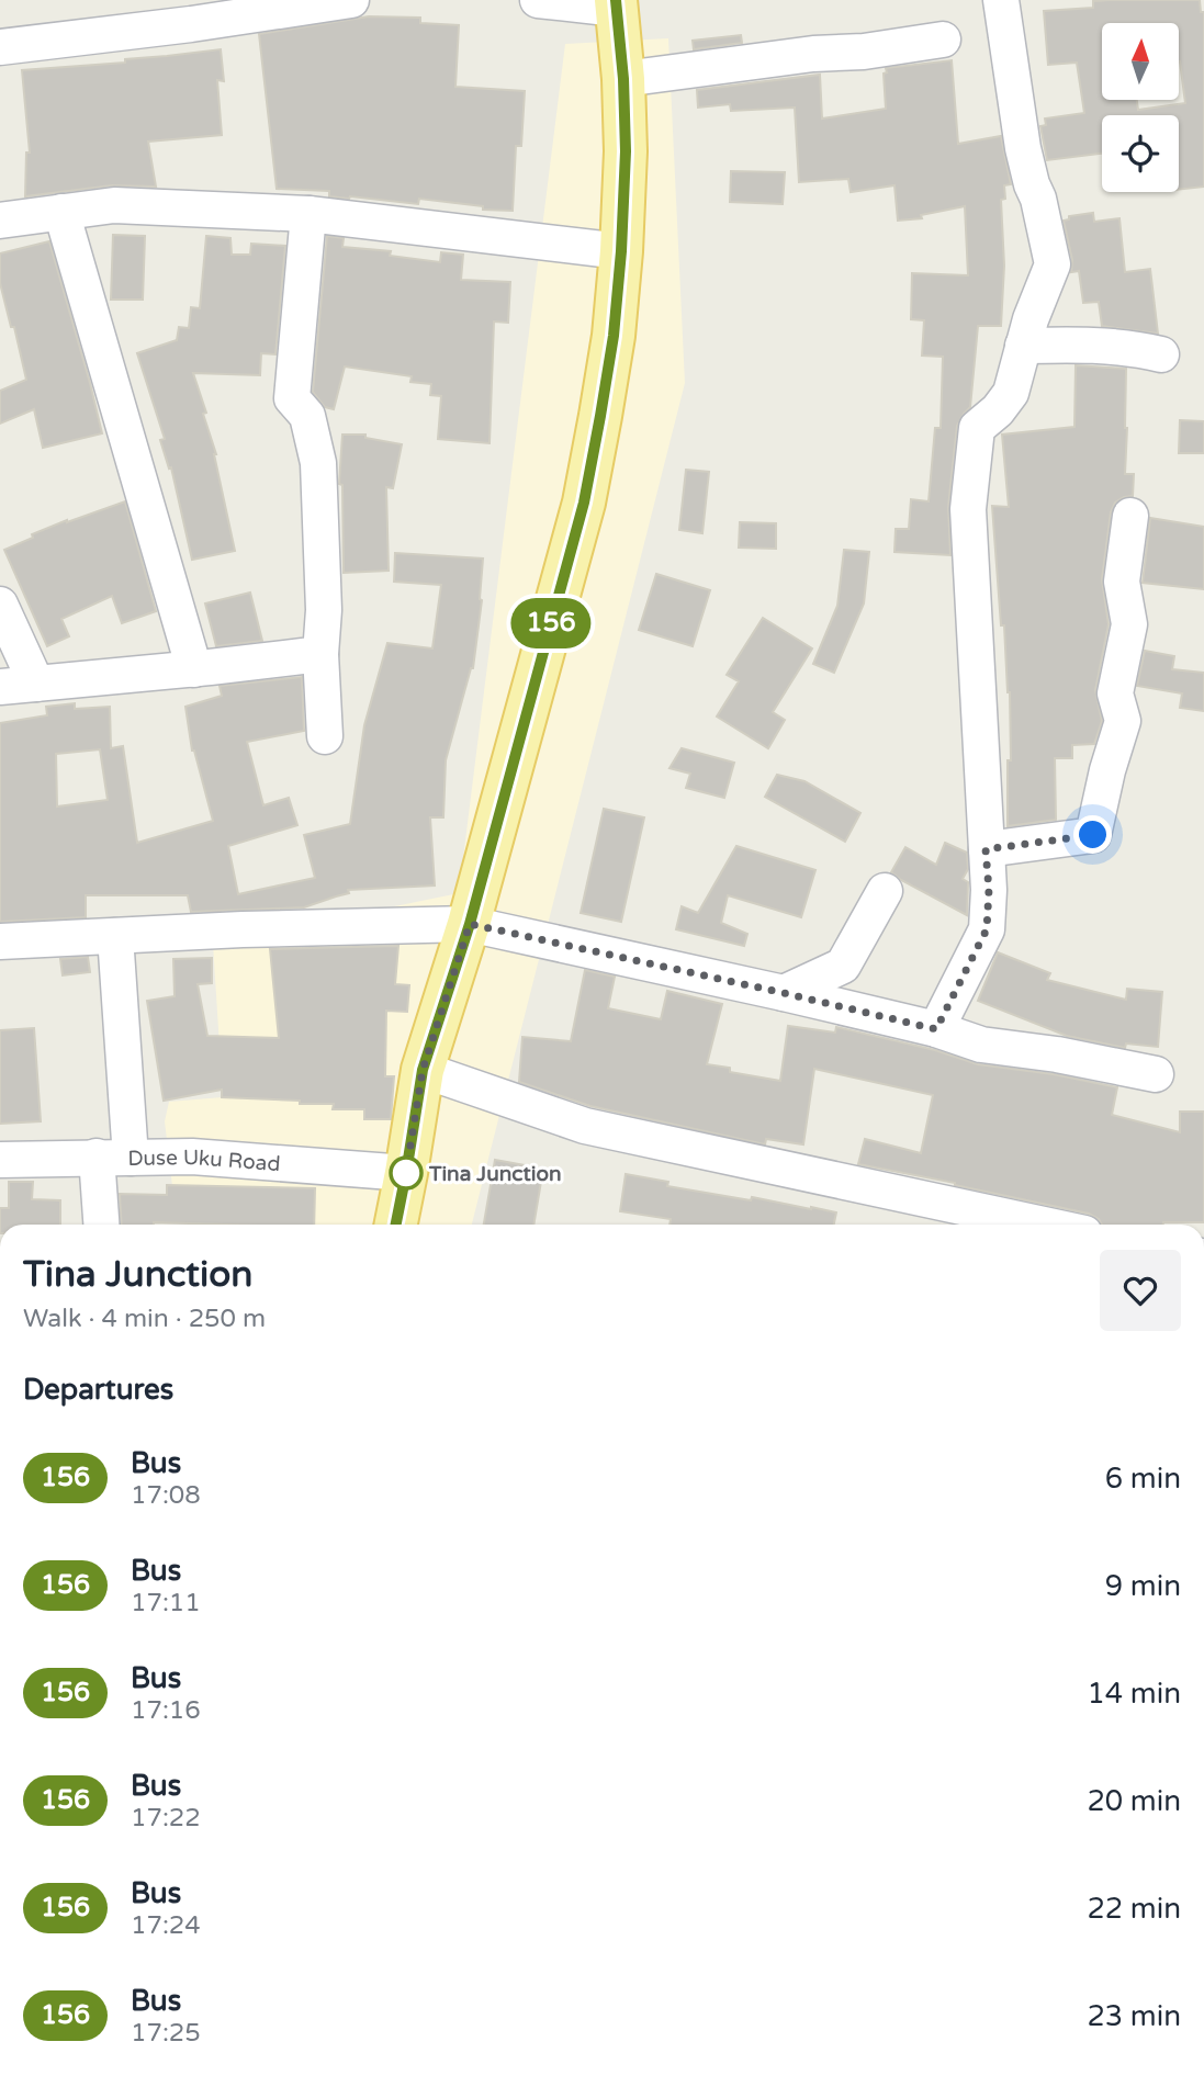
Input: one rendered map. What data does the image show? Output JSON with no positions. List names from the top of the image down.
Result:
{
  "streets": {
    "street": ["Duse Uku Road"]
  },
  "places": ["Tina Junction"],
  "lines": ["bus line 156"],
  "north": "top",
  "page": {
    "on_map": "156",
    "heading": [
      ["Tina Junction", "Walk · 4 min · 250 m"],
      "Departures"
    ],
    "list": [
      {
        "mark": "156",
        "name": "Bus",
        "note": "17:08",
        "value": "6 min"
      },
      {
        "mark": "156",
        "name": "Bus",
        "note": "17:11",
        "value": "9 min"
      },
      {
        "mark": "156",
        "name": "Bus",
        "note": "17:16",
        "value": "14 min"
      },
      {
        "mark": "156",
        "name": "Bus",
        "note": "17:22",
        "value": "20 min"
      },
      {
        "mark": "156",
        "name": "Bus",
        "note": "17:24",
        "value": "22 min"
      },
      {
        "mark": "156",
        "name": "Bus",
        "note": "17:25",
        "value": "23 min"
      }
    ]
  }
}
